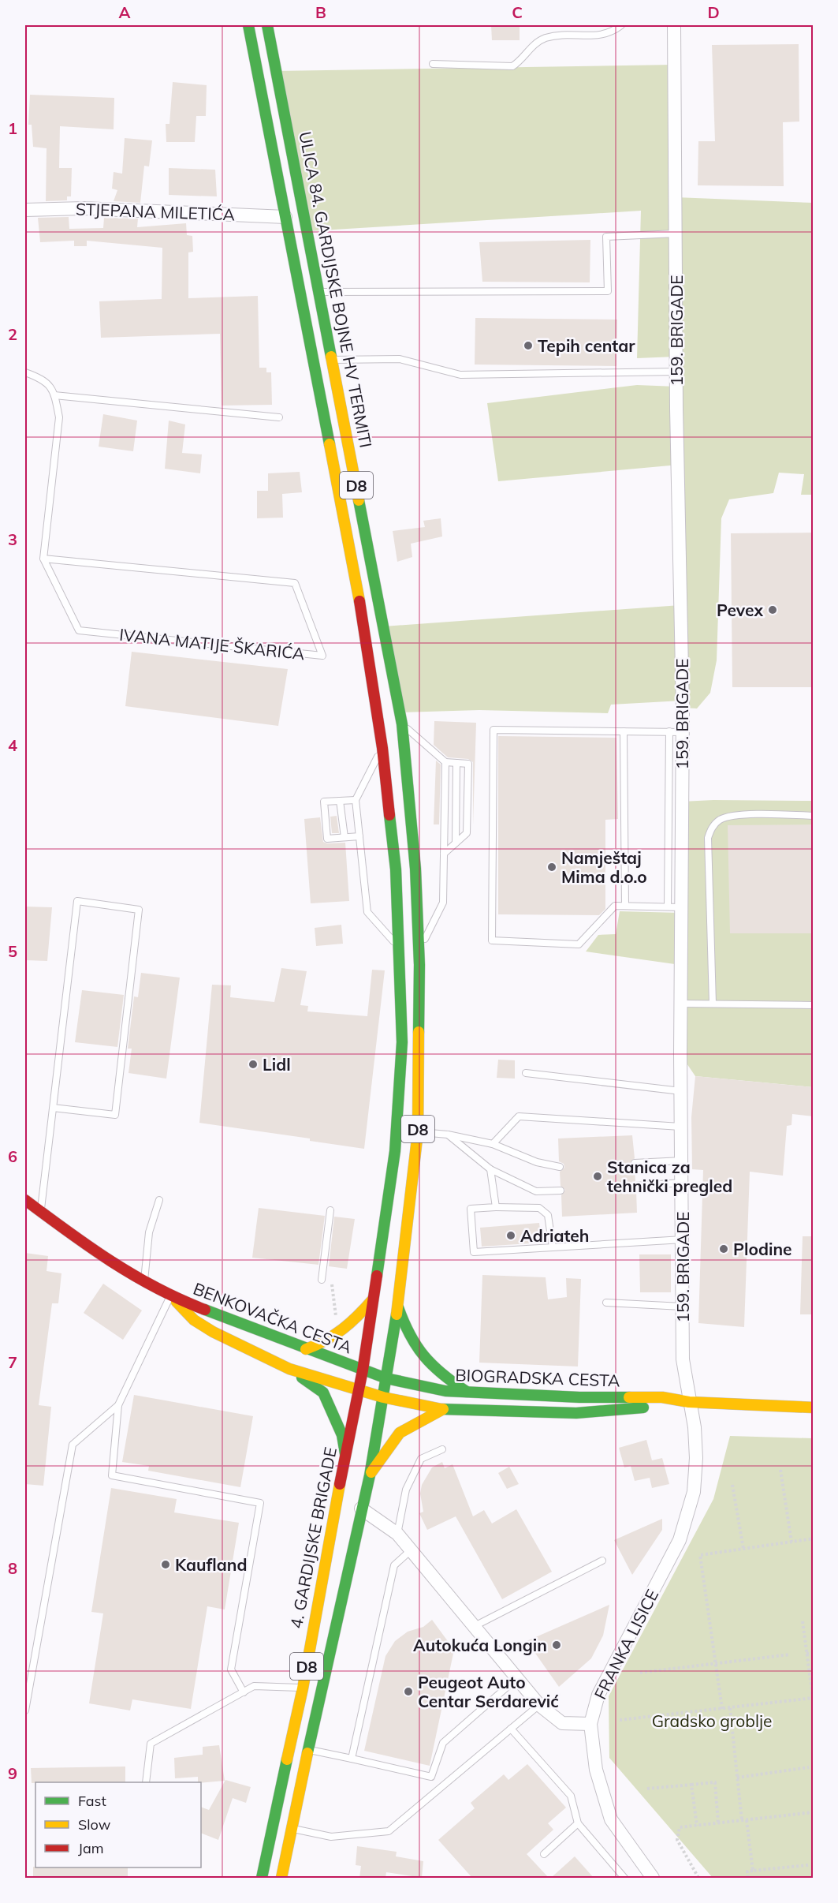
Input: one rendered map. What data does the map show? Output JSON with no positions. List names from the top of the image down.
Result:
{
  "streets": {
    "main road": [
      "ULICA 84. GARDIJSKE BOJNE HV TERMITI",
      "D8",
      "BENKOVAČKA CESTA",
      "BIOGRADSKA CESTA",
      "4. GARDIJSKE BRIGADE"
    ],
    "street": ["STJEPANA MILETIĆA", "159. BRIGADE", "FRANKA LISICE"],
    "lane": ["IVANA MATIJE ŠKARIĆA"]
  },
  "crossings": [
    ["STJEPANA MILETIĆA", "D8"],
    ["ULICA 84. GARDIJSKE BOJNE HV TERMITI", "D8"],
    ["ULICA 84. GARDIJSKE BOJNE HV TERMITI", "BENKOVAČKA CESTA"],
    ["ULICA 84. GARDIJSKE BOJNE HV TERMITI", "BIOGRADSKA CESTA"],
    ["159. BRIGADE", "BIOGRADSKA CESTA"],
    ["159. BRIGADE", "FRANKA LISICE"],
    ["D8", "BENKOVAČKA CESTA"],
    ["D8", "BIOGRADSKA CESTA"],
    ["D8", "4. GARDIJSKE BRIGADE"],
    ["BENKOVAČKA CESTA", "BIOGRADSKA CESTA"],
    ["BENKOVAČKA CESTA", "4. GARDIJSKE BRIGADE"],
    ["BIOGRADSKA CESTA", "FRANKA LISICE"]
  ],
  "parks": ["Gradsko groblje"],
  "places": [
    "Tepih centar",
    "Pevex",
    "Namještaj Mima d.o.o",
    "Lidl",
    "Stanica za tehnički pregled",
    "Adriateh",
    "Plodine",
    "Kaufland",
    "Autokuća Longin",
    "Peugeot Auto Centar Serdarević"
  ],
  "legend": ["Fast", "Slow", "Jam"],
  "grid": {
    "columns": [
      "A",
      "B",
      "C",
      "D"
    ],
    "rows": [
      "1",
      "2",
      "3",
      "4",
      "5",
      "6",
      "7",
      "8",
      "9"
    ]
  }
}
